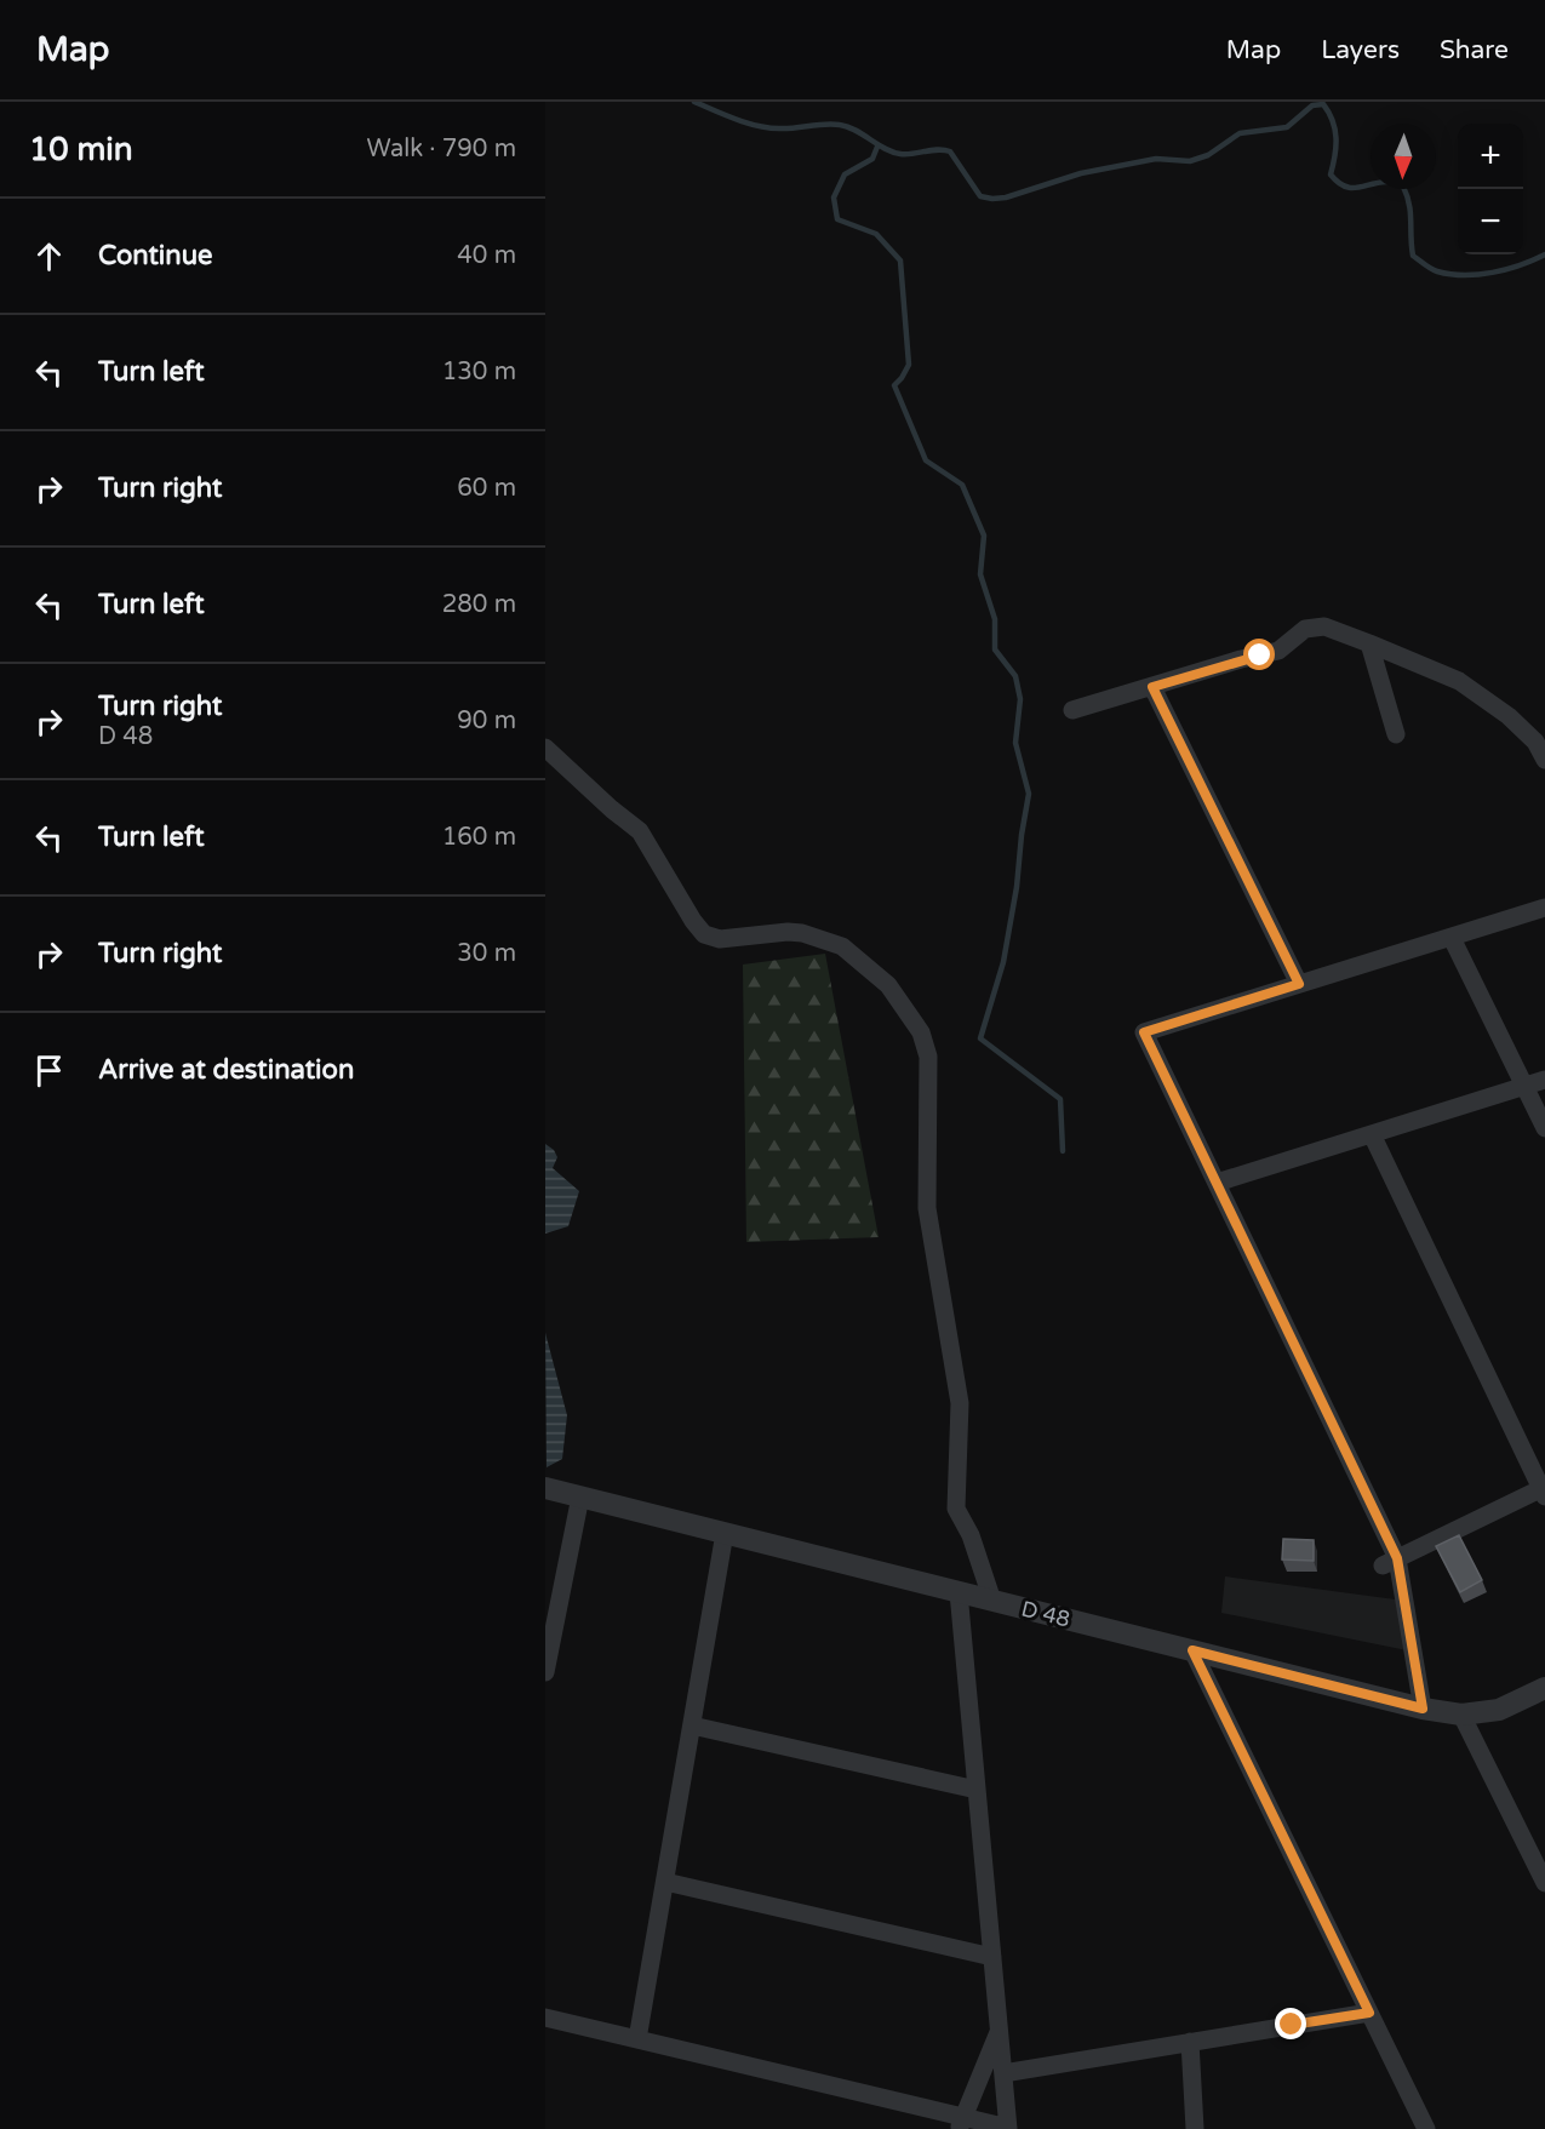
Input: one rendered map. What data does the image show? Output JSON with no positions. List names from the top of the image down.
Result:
{
  "streets": {
    "street": ["D 48"]
  },
  "north": "bottom",
  "page": {
    "header": "Map",
    "nav": ["Map", "Layers", "Share"],
    "heading": ["10 min", "Walk · 790 m"],
    "map_buttons": ["+", "−"],
    "list": [
      ["Continue", "40 m"],
      ["Turn left", "130 m"],
      ["Turn right", "60 m"],
      ["Turn left", "280 m"],
      ["Turn right", "D 48", "90 m"],
      ["Turn left", "160 m"],
      ["Turn right", "30 m"],
      "Arrive at destination"
    ]
  }
}
